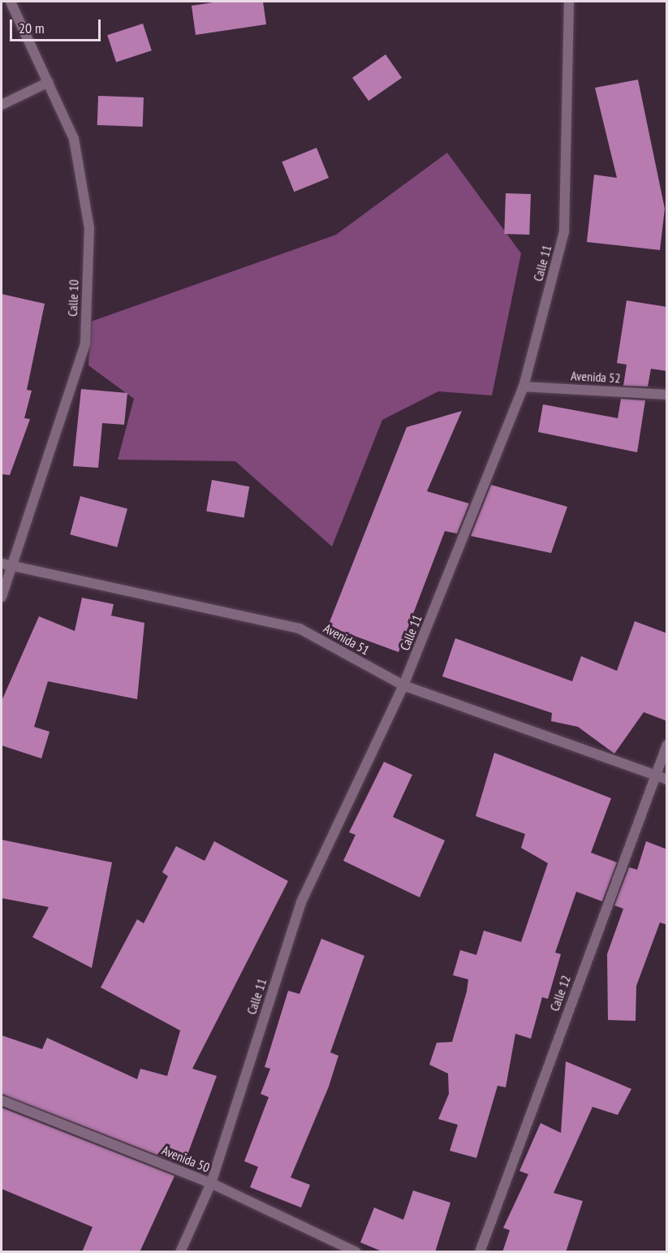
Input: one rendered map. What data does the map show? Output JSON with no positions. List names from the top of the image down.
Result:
{
  "streets": {
    "street": [
      "Calle 11",
      "Calle 10",
      "Avenida 52",
      "Avenida 51",
      "Calle 12",
      "Avenida 50"
    ]
  },
  "crossings": [
    ["Calle 11", "Avenida 52"],
    ["Calle 11", "Avenida 51"],
    ["Calle 11", "Avenida 50"],
    ["Calle 10", "Avenida 51"],
    ["Avenida 51", "Calle 12"]
  ],
  "scale_bar": "20 m"
}
